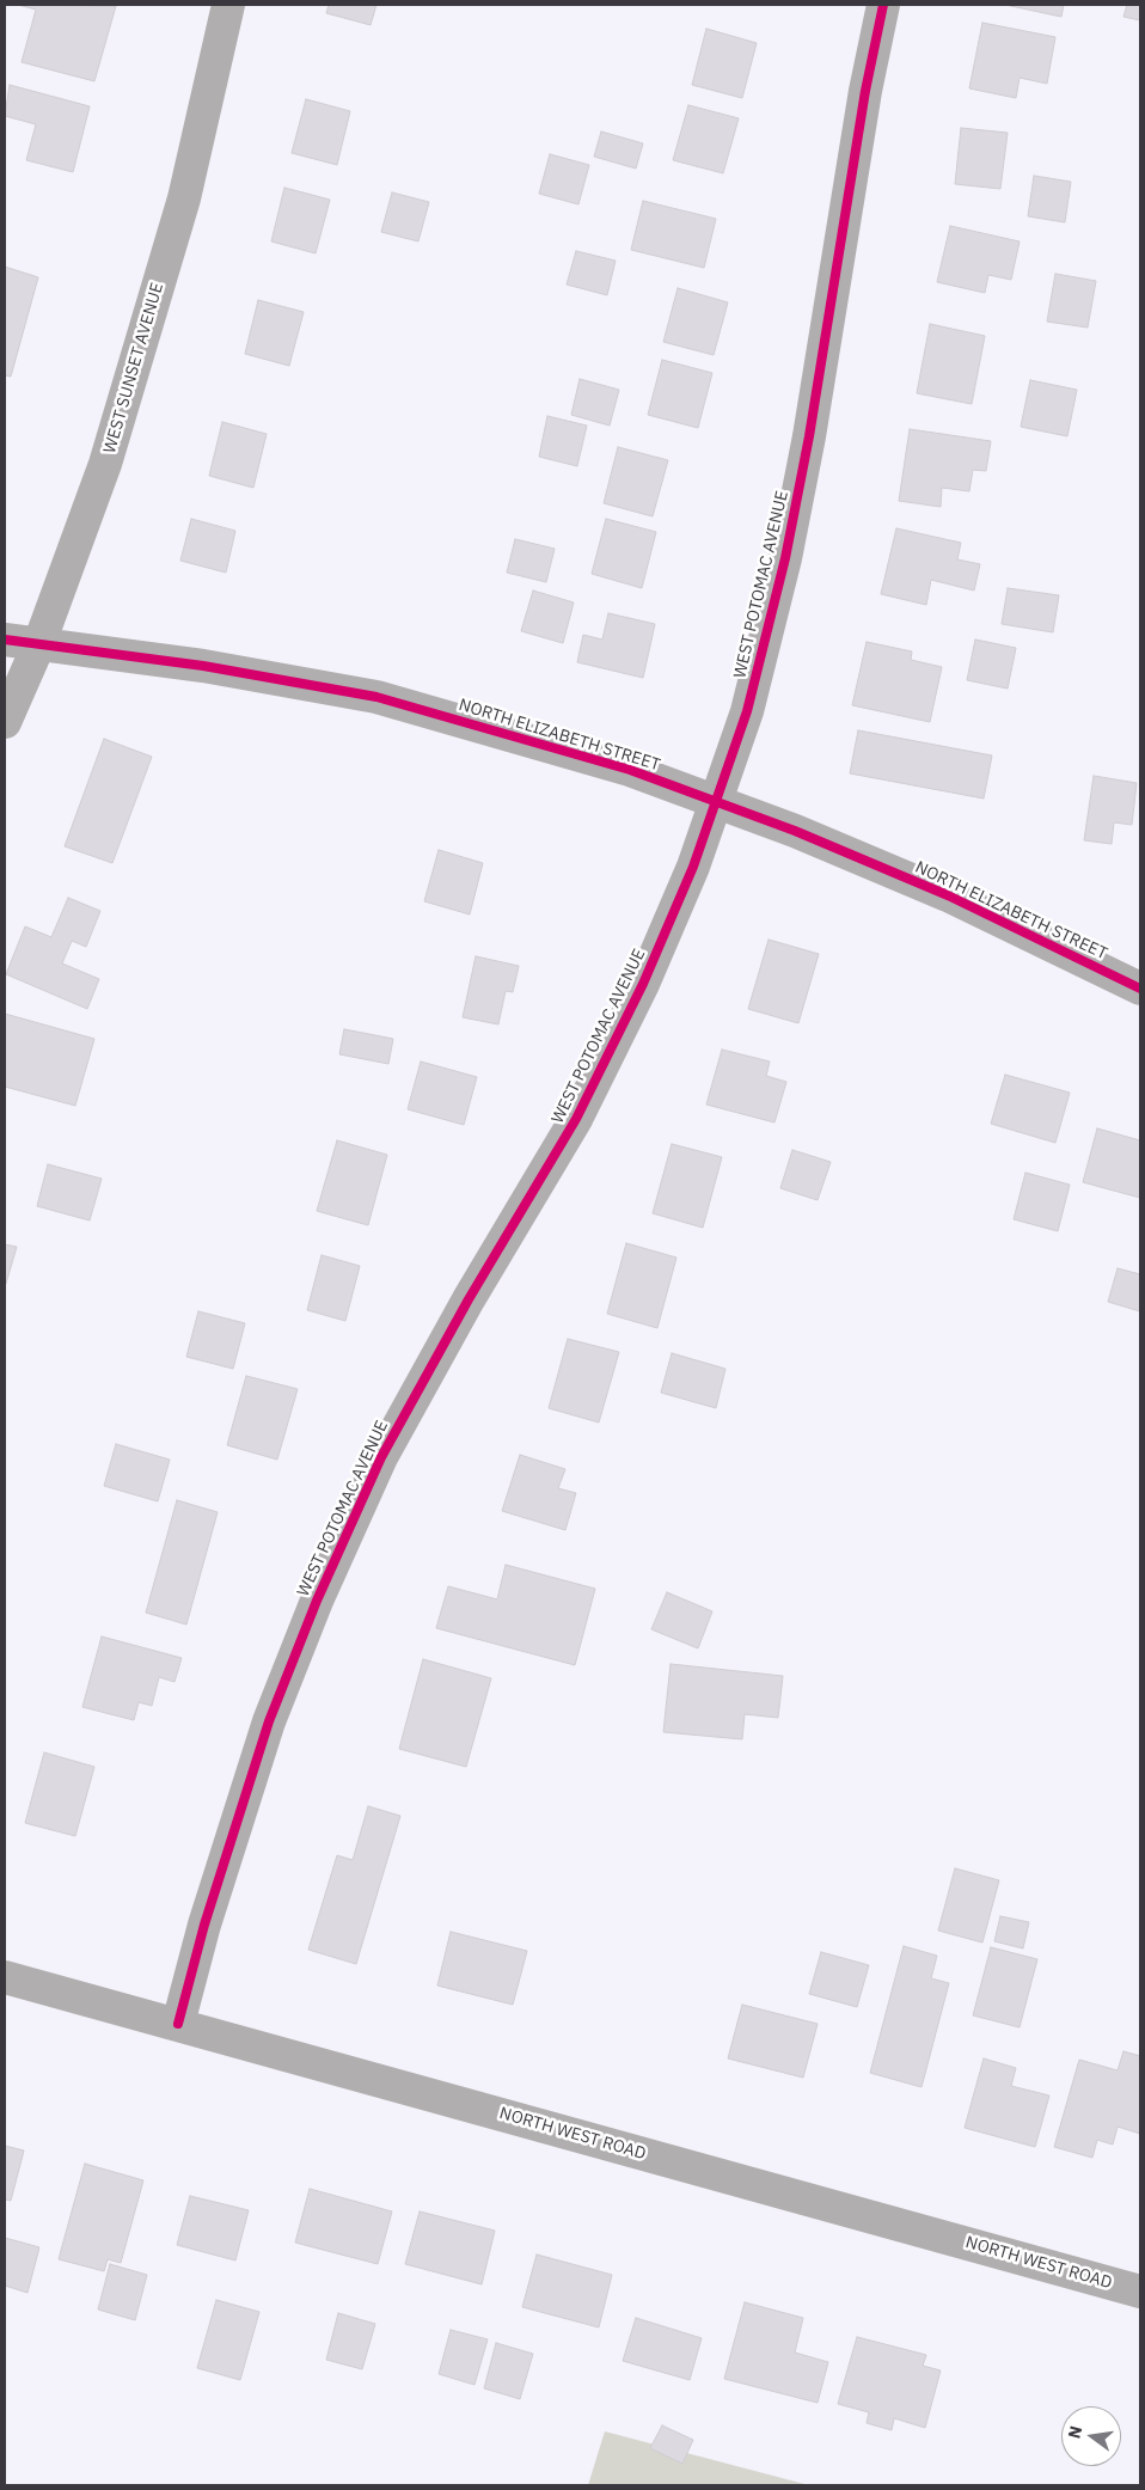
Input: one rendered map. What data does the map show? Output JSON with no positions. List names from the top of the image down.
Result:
{
  "streets": {
    "street": [
      "WEST SUNSET AVENUE",
      "WEST POTOMAC AVENUE",
      "NORTH ELIZABETH STREET",
      "NORTH WEST ROAD"
    ]
  },
  "crossings": [
    ["WEST SUNSET AVENUE", "NORTH ELIZABETH STREET"],
    ["WEST POTOMAC AVENUE", "NORTH ELIZABETH STREET"],
    ["WEST POTOMAC AVENUE", "NORTH WEST ROAD"]
  ],
  "north": "left"
}
